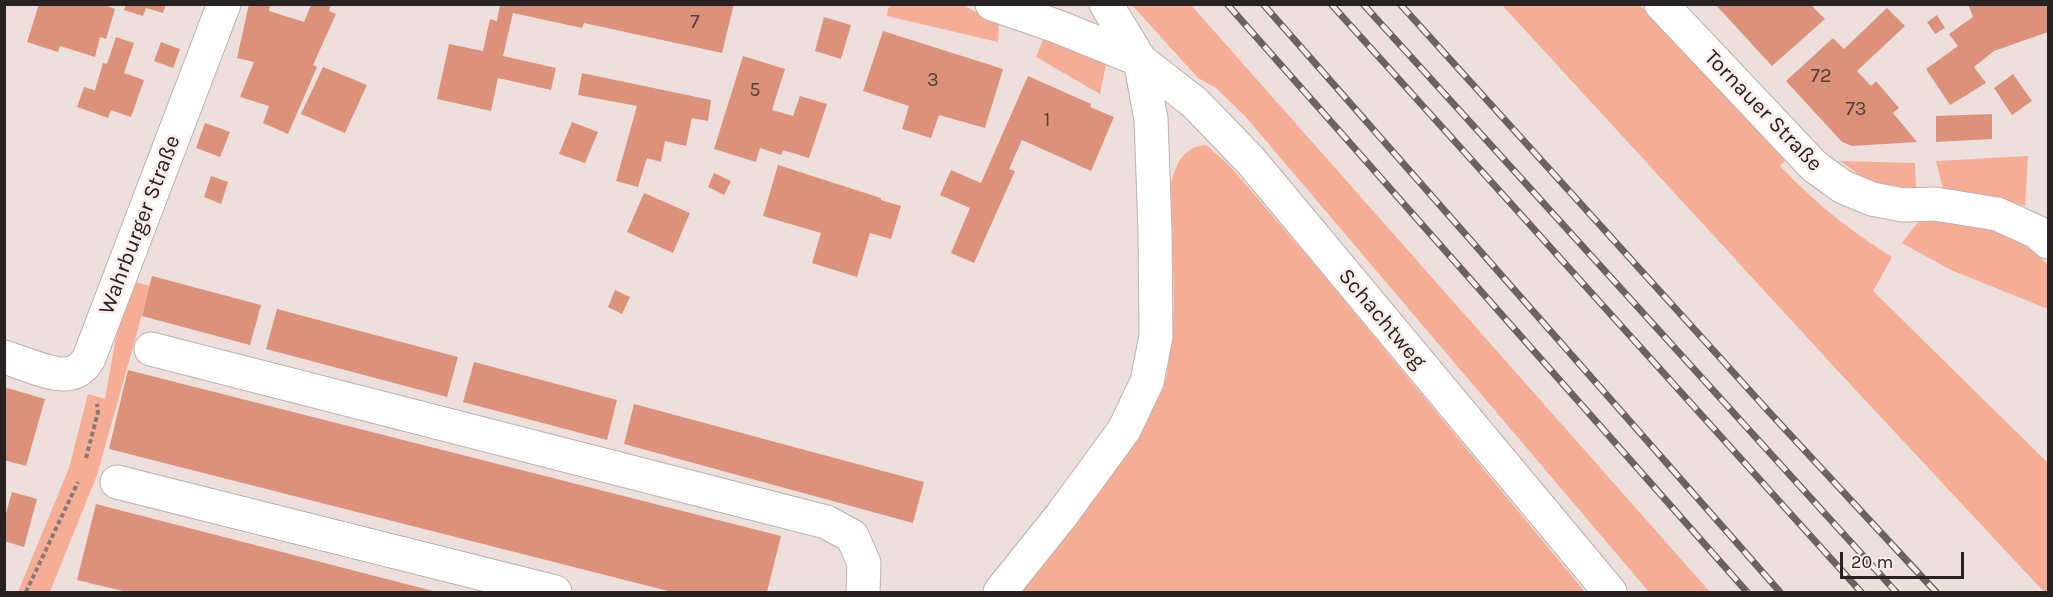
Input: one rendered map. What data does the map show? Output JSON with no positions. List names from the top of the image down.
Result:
{
  "streets": {
    "street": ["Tornauer Straße", "Wahrburger Straße", "Schachtweg"]
  },
  "house_numbers": [
    "7",
    "72",
    "3",
    "5",
    "73",
    "1"
  ],
  "scale_bar": "20 m"
}
